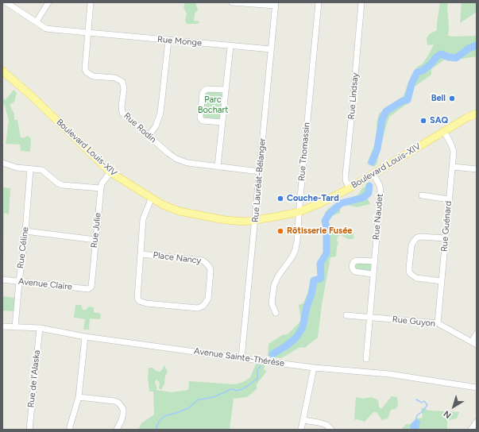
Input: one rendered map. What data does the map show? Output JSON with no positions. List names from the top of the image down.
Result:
{
  "streets": {
    "main road": ["Boulevard Louis-XIV"],
    "street": [
      "Rue Monge",
      "Rue Lindsay",
      "Rue Rodin",
      "Rue Thomassin",
      "Rue Lauréat-Bélanger",
      "Rue Naudet",
      "Rue Guénard",
      "Rue Julie",
      "Rue Céline",
      "Place Nancy",
      "Avenue Claire",
      "Rue Guyon",
      "Avenue Sainte-Thérèse",
      "Rue de l'Alaska"
    ]
  },
  "crossings": [
    ["Rue Monge", "Rue Rodin"],
    ["Rue Monge", "Rue Lauréat-Bélanger"],
    ["Rue Lindsay", "Boulevard Louis-XIV"],
    ["Rue Rodin", "Rue Lauréat-Bélanger"],
    ["Boulevard Louis-XIV", "Rue Thomassin"],
    ["Boulevard Louis-XIV", "Rue Lauréat-Bélanger"],
    ["Boulevard Louis-XIV", "Rue Naudet"],
    ["Boulevard Louis-XIV", "Rue Guénard"],
    ["Boulevard Louis-XIV", "Rue Julie"],
    ["Boulevard Louis-XIV", "Place Nancy"],
    ["Rue Lauréat-Bélanger", "Avenue Sainte-Thérèse"],
    ["Rue Naudet", "Rue Guyon"],
    ["Rue Guénard", "Rue Guyon"],
    ["Rue Julie", "Avenue Claire"],
    ["Rue Céline", "Avenue Claire"],
    ["Rue Céline", "Avenue Sainte-Thérèse"],
    ["Avenue Sainte-Thérèse", "Rue de l'Alaska"]
  ],
  "parks": ["Parc Bochart"],
  "places": [
    "Bell",
    "SAQ",
    "Couche-Tard",
    "Rôtisserie Fusée"
  ],
  "north": "bottom left"
}
